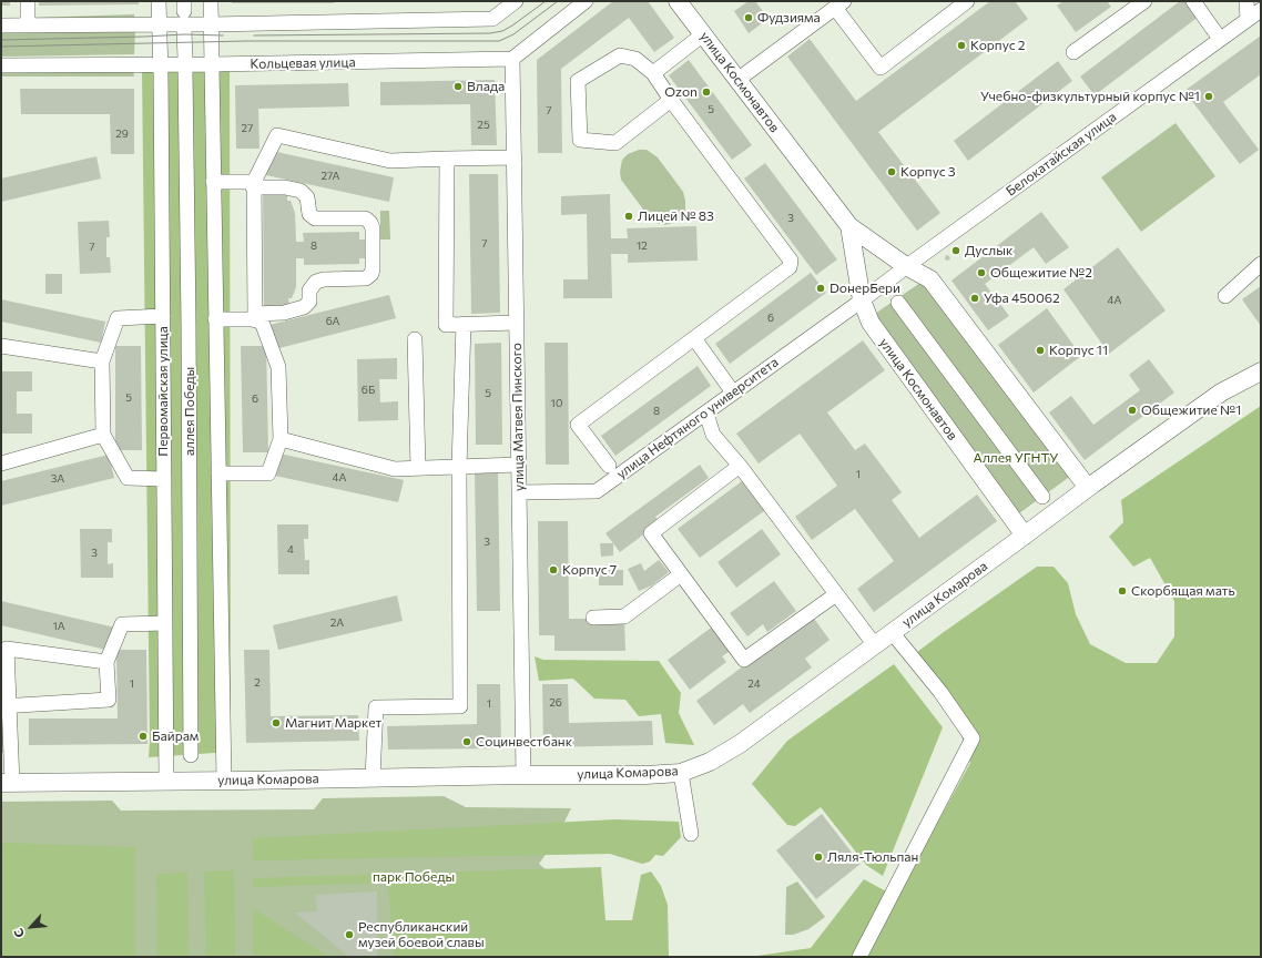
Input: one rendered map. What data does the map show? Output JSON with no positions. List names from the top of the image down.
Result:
{
  "streets": {
    "main road": ["улица Космонавтов", "улица Комарова"],
    "street": [
      "Кольцевая улица",
      "Белокатайская улица",
      "Первомайская улица",
      "аллея Победы",
      "улица Матвея Пинского",
      "улица Нефтяного университета"
    ]
  },
  "crossings": [
    ["Кольцевая улица", "Первомайская улица"],
    ["Кольцевая улица", "улица Матвея Пинского"],
    ["улица Космонавтов", "Белокатайская улица"],
    ["улица Космонавтов", "улица Нефтяного университета"],
    ["улица Космонавтов", "улица Комарова"],
    ["Белокатайская улица", "улица Нефтяного университета"],
    ["Первомайская улица", "улица Комарова"],
    ["улица Матвея Пинского", "улица Нефтяного университета"],
    ["улица Матвея Пинского", "улица Комарова"]
  ],
  "parks": ["Аллея УГНТУ", "парк Победы"],
  "places": [
    "Фудзияма",
    "Корпус 2",
    "Влада",
    "Ozon",
    "Учебно-физкультурный корпус №1",
    "Корпус 3",
    "Лицей № 83",
    "Дуслык",
    "Общежитие №2",
    "DонерБери",
    "Уфа 450062",
    "Корпус 11",
    "Общежитие №1",
    "Корпус 7",
    "Скорбящая мать",
    "Магнит Маркет",
    "Байрам",
    "Социнвестбанк",
    "Ляля-Тюльпан",
    "Республиканский музей боевой славы"
  ],
  "house_numbers": [
    "5",
    "7",
    "25",
    "27",
    "29",
    "27А",
    "3",
    "7",
    "8",
    "12",
    "7",
    "4А",
    "6",
    "6А",
    "6Б",
    "5",
    "5",
    "6",
    "10",
    "8",
    "1",
    "4А",
    "3А",
    "3",
    "4",
    "3",
    "2А",
    "1А",
    "2",
    "1",
    "24",
    "26",
    "1"
  ],
  "north": "bottom left"
}
